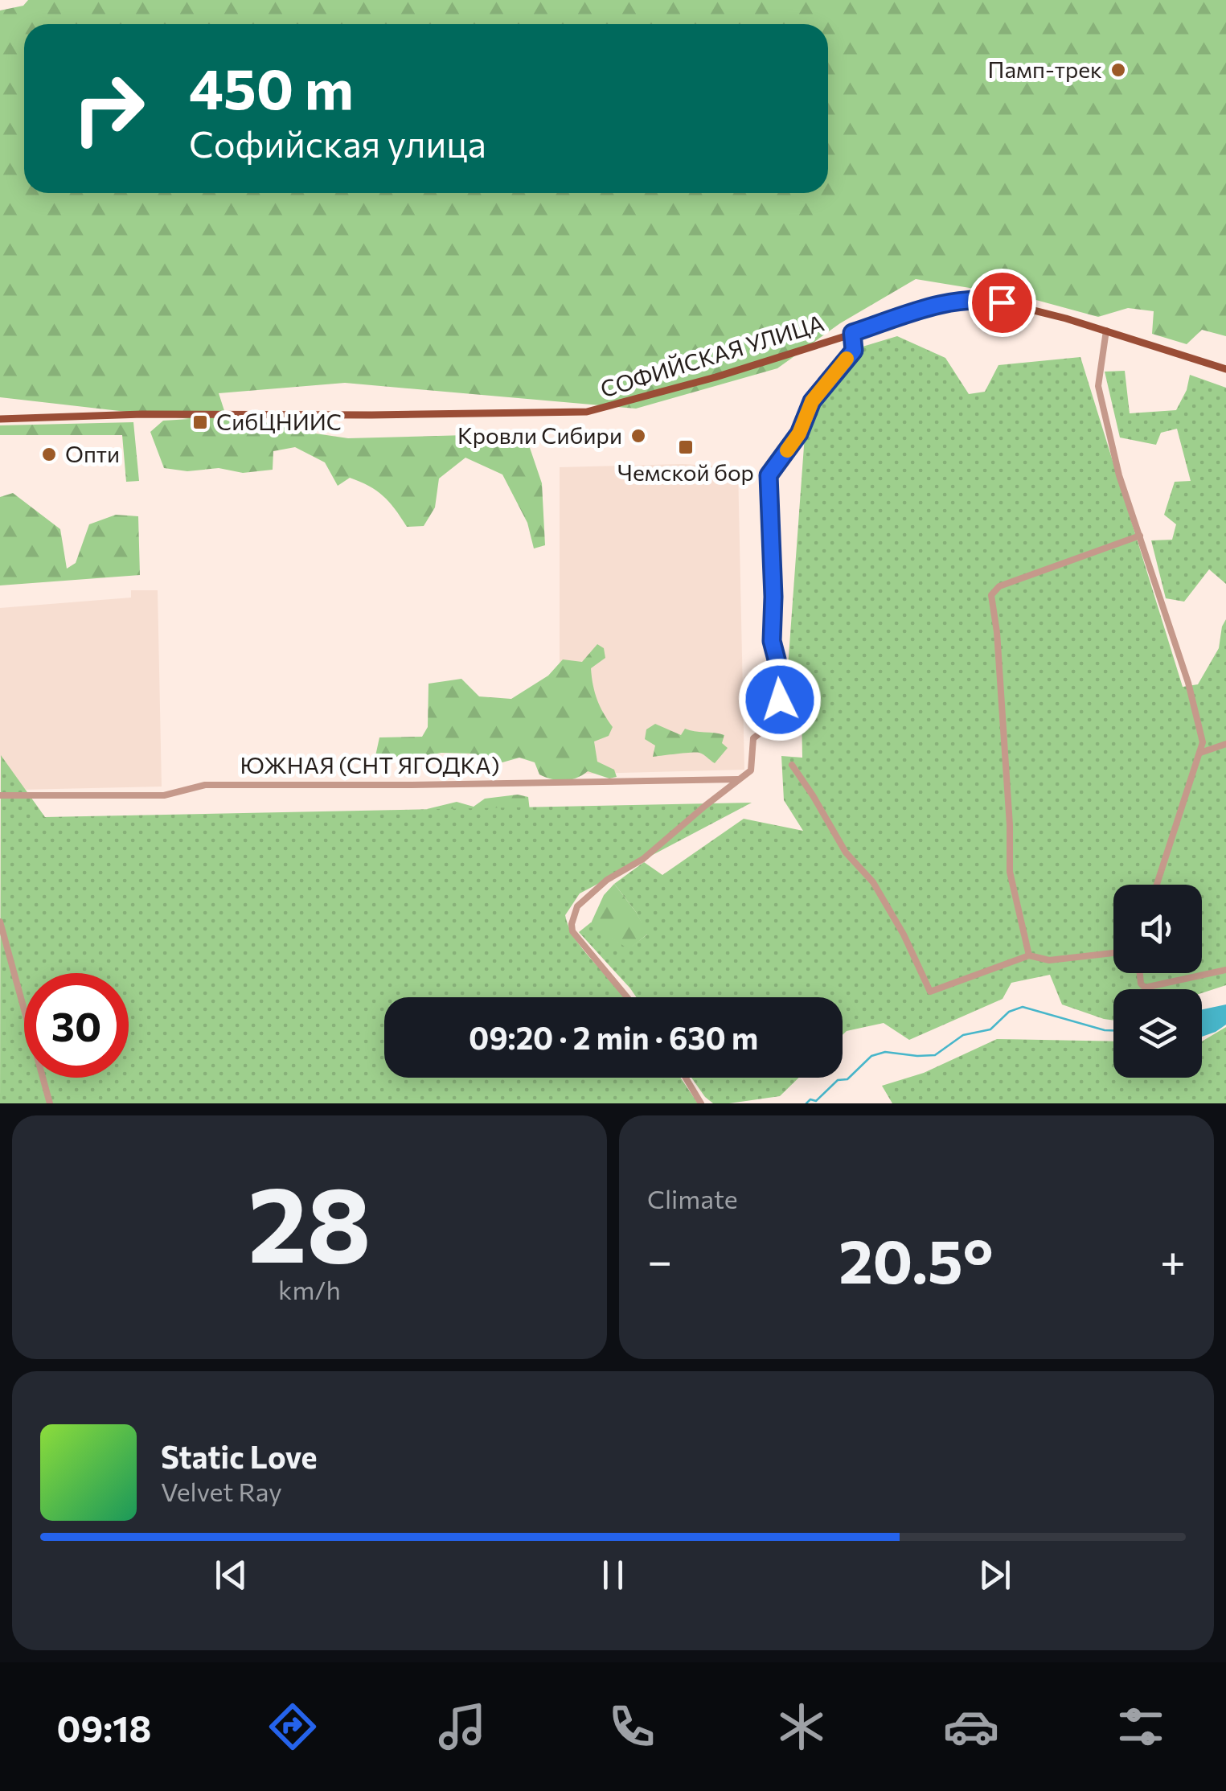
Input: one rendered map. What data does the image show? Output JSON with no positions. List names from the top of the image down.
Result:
{
  "streets": {
    "main road": ["СОФИЙСКАЯ УЛИЦА"],
    "street": ["ЮЖНАЯ (СНТ ЯГОДКА)"]
  },
  "places": {
    "other": ["Памп-трек", "Кровли Сибири", "Опти"],
    "transit": ["СибЦНИИС", "Чемской бор"]
  },
  "page": {
    "turn": ["450 m", "Софийская улица"],
    "limit": "30",
    "trip": "09:20 · 2 min · 630 m",
    "tile": [
      ["28", "km/h"],
      "Climate"
    ],
    "heat": ["−", "20.5°", "+"],
    "song": ["Static Love", "Velvet Ray"],
    "tabs": "09:18"
  }
}
